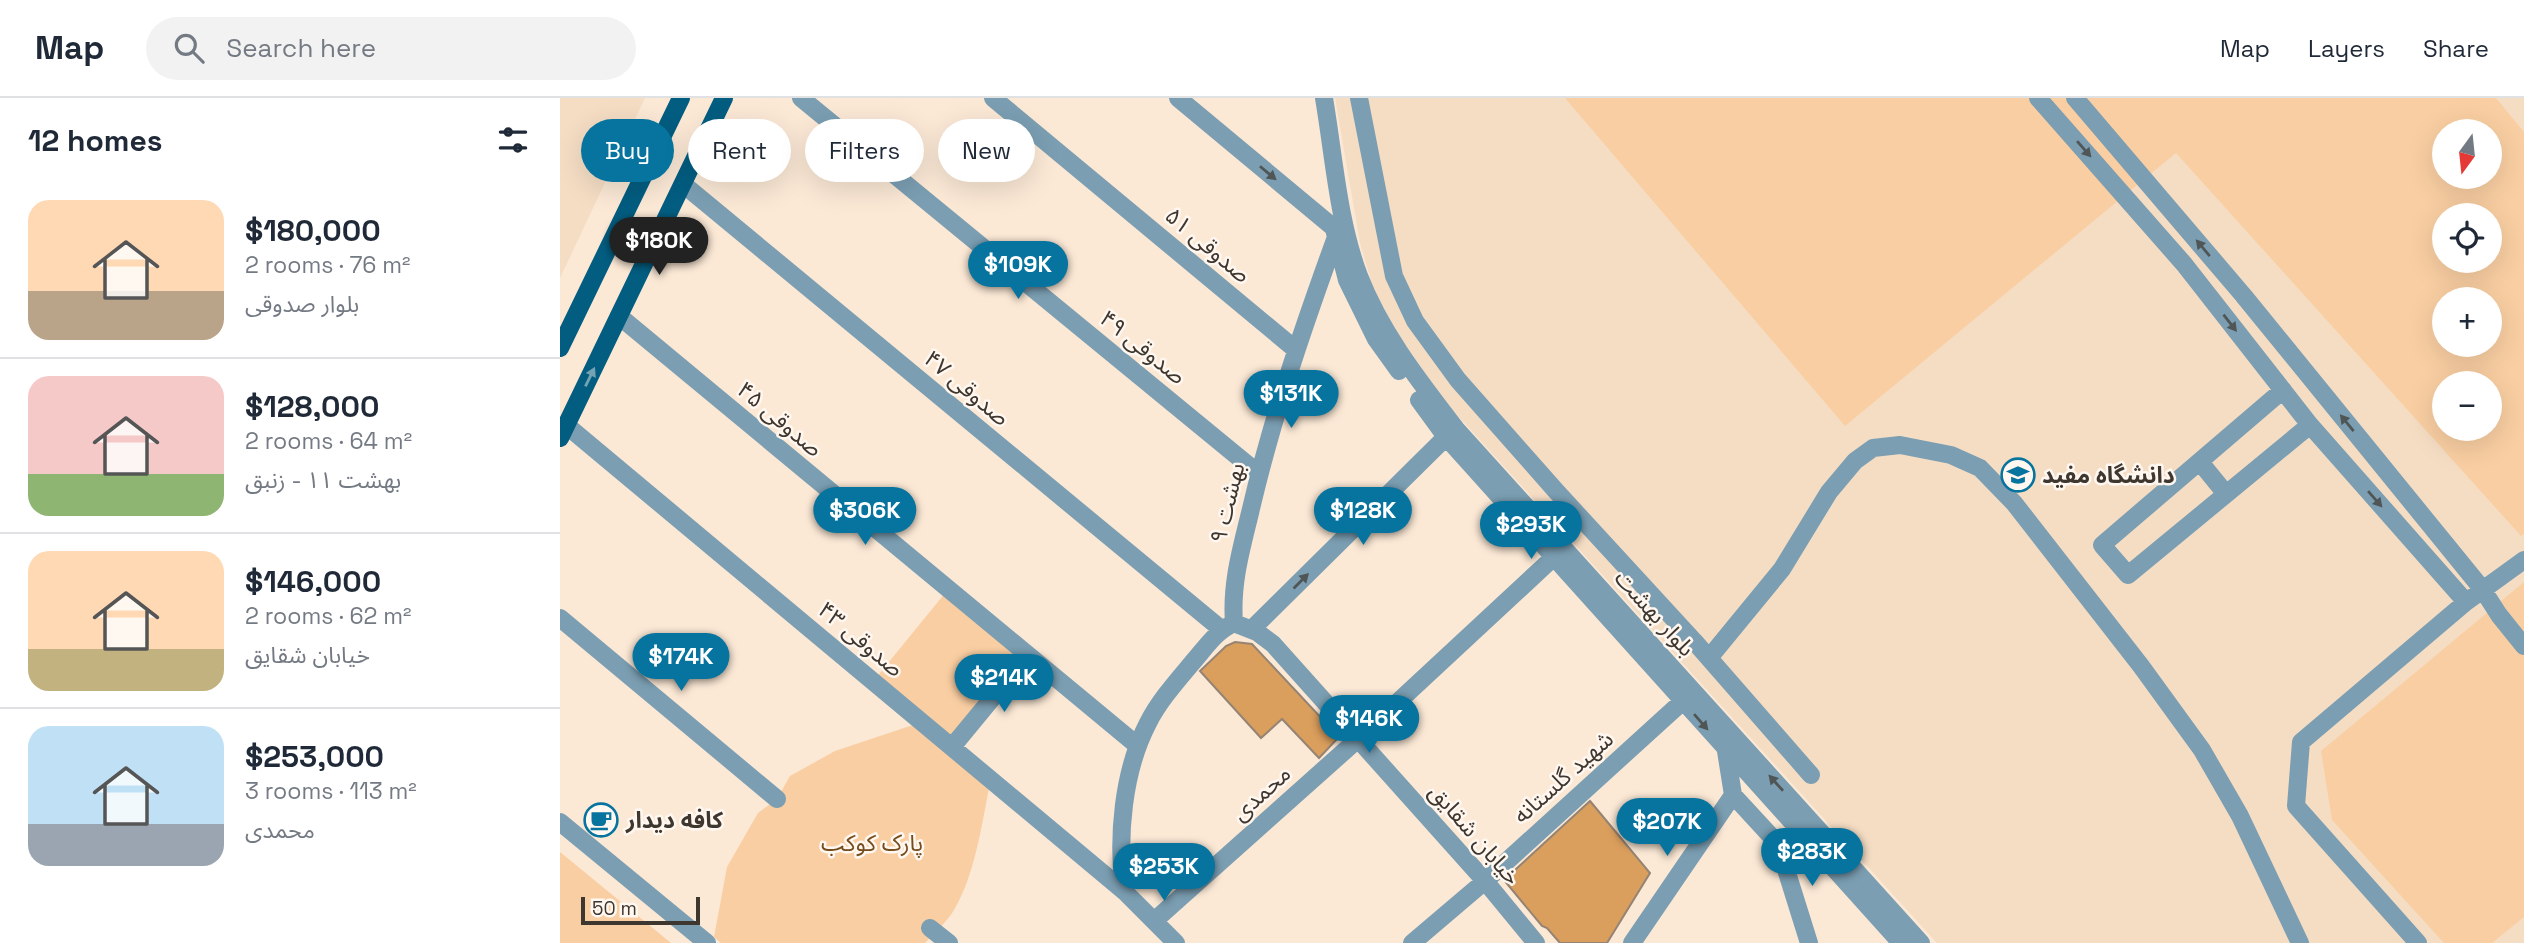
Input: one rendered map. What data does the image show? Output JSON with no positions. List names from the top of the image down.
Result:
{
  "streets": {
    "street": [
      "صدوقی ۵۱",
      "صدوقی ۴۹",
      "صدوقی ۴۷",
      "صدوقی ۴۵",
      "بهشت ۹",
      "بلوار بهشت",
      "صدوقی ۴۳",
      "شهید گلستانه",
      "محمدی",
      "خیابان شقایق"
    ]
  },
  "crossings": [
    ["صدوقی ۵۱", "بهشت ۹"],
    ["صدوقی ۴۹", "بهشت ۹"],
    ["صدوقی ۴۷", "بهشت ۹"],
    ["صدوقی ۴۷", "خیابان شقایق"],
    ["بهشت ۹", "بلوار بهشت"],
    ["بهشت ۹", "خیابان شقایق"],
    ["بلوار بهشت", "شهید گلستانه"],
    ["بلوار بهشت", "محمدی"],
    ["صدوقی ۴۳", "محمدی"],
    ["شهید گلستانه", "خیابان شقایق"],
    ["محمدی", "خیابان شقایق"]
  ],
  "parks": ["پارک کوکب"],
  "places": {
    "school or university": ["دانشگاه مفید"],
    "cafe": ["کافه دیدار"]
  },
  "scale_bar": "50 m",
  "north": "bottom",
  "page": {
    "header": "Map",
    "search": "Search here",
    "nav": ["Map", "Layers", "Share"],
    "heading": "12 homes",
    "map_buttons": ["+", "−"],
    "chip": [
      "Buy",
      "Rent",
      "Filters",
      "New"
    ],
    "list": [
      {
        "name": "$180,000",
        "note": "2 rooms · 76 m² · بلوار صدوقی"
      },
      {
        "name": "$128,000",
        "note": "2 rooms · 64 m² · بهشت ۱۱ - زنبق"
      },
      {
        "name": "$146,000",
        "note": "2 rooms · 62 m² · خیابان شقایق"
      },
      {
        "name": "$253,000",
        "note": "3 rooms · 113 m² · محمدی"
      }
    ],
    "price": [
      "$180K",
      "$109K",
      "$131K",
      "$306K",
      "$128K",
      "$293K",
      "$174K",
      "$214K",
      "$146K",
      "$207K",
      "$283K",
      "$253K"
    ],
    "scale": "50 m"
  }
}
